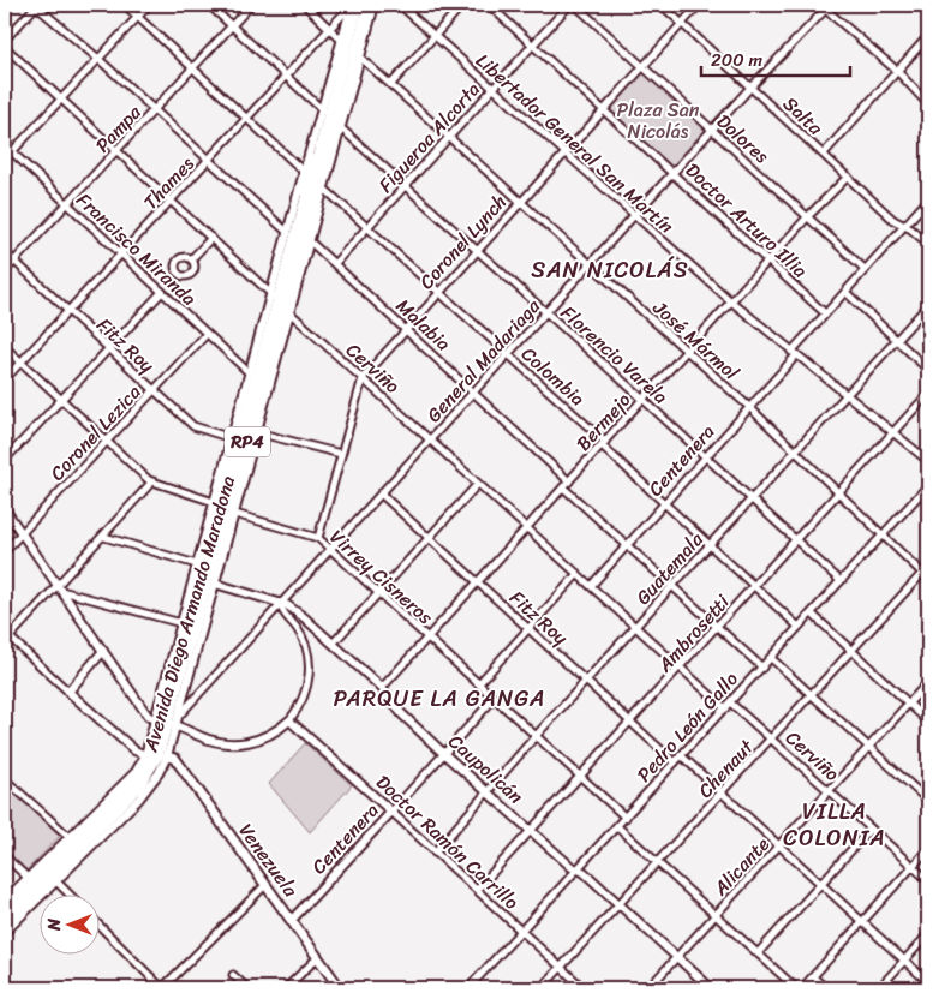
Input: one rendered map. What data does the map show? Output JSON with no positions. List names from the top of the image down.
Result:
{
  "streets": {
    "main road": ["RP4", "Avenida Diego Armando Maradona", "Venezuela"],
    "street": [
      "Salta",
      "Pampa",
      "Figueroa Alcorta",
      "Dolores",
      "Libertador General San Martín",
      "Thames",
      "Doctor Arturo Illia",
      "Coronel Lynch",
      "Francisco Miranda",
      "Malabia",
      "José Mármol",
      "Fitz Roy",
      "Florencio Varela",
      "General Madariaga",
      "Cerviño",
      "Colombia",
      "Bermejo",
      "Coronel Lezica",
      "Centenera",
      "Guatemala",
      "Virrey Cisneros",
      "Ambrosetti",
      "Pedro León Gallo",
      "Caupolicán",
      "Chenaut",
      "Doctor Ramón Carrillo",
      "Alicante"
    ]
  },
  "crossings": [
    ["Salta", "Coronel Lynch"],
    ["Salta", "General Madariaga"],
    ["Salta", "Bermejo"],
    ["Salta", "Centenera"],
    ["Pampa", "Francisco Miranda"],
    ["Pampa", "Fitz Roy"],
    ["Pampa", "Florencio Varela"],
    ["Pampa", "Cerviño"],
    ["Figueroa Alcorta", "Libertador General San Martín"],
    ["Figueroa Alcorta", "Doctor Arturo Illia"],
    ["Figueroa Alcorta", "Malabia"],
    ["Figueroa Alcorta", "José Mármol"],
    ["Figueroa Alcorta", "Florencio Varela"],
    ["Figueroa Alcorta", "Colombia"],
    ["Dolores", "Coronel Lynch"],
    ["Dolores", "General Madariaga"],
    ["Dolores", "Bermejo"],
    ["Dolores", "Centenera"],
    ["Libertador General San Martín", "Coronel Lynch"],
    ["Libertador General San Martín", "General Madariaga"],
    ["Libertador General San Martín", "Bermejo"],
    ["Libertador General San Martín", "Centenera"],
    ["Libertador General San Martín", "Guatemala"],
    ["Libertador General San Martín", "Ambrosetti"],
    ["Thames", "Francisco Miranda"],
    ["Thames", "Fitz Roy"],
    ["Thames", "Florencio Varela"],
    ["Thames", "Cerviño"],
    ["Thames", "Virrey Cisneros"],
    ["Thames", "Avenida Diego Armando Maradona"],
    ["Doctor Arturo Illia", "Coronel Lynch"],
    ["Doctor Arturo Illia", "General Madariaga"],
    ["Doctor Arturo Illia", "Bermejo"],
    ["Doctor Arturo Illia", "Centenera"],
    ["Coronel Lynch", "Malabia"],
    ["Coronel Lynch", "José Mármol"],
    ["Coronel Lynch", "Florencio Varela"],
    ["Coronel Lynch", "Cerviño"],
    ["Coronel Lynch", "Colombia"],
    ["Coronel Lynch", "Virrey Cisneros"],
    ["Francisco Miranda", "Coronel Lezica"],
    ["Francisco Miranda", "Avenida Diego Armando Maradona"],
    ["Malabia", "General Madariaga"],
    ["Malabia", "Bermejo"],
    ["Malabia", "Avenida Diego Armando Maradona"],
    ["José Mármol", "General Madariaga"],
    ["José Mármol", "Bermejo"],
    ["José Mármol", "Centenera"],
    ["José Mármol", "Guatemala"],
    ["José Mármol", "Avenida Diego Armando Maradona"],
    ["José Mármol", "Ambrosetti"],
    ["José Mármol", "Pedro León Gallo"],
    ["José Mármol", "Chenaut"],
    ["Fitz Roy", "General Madariaga"],
    ["Fitz Roy", "Bermejo"],
    ["Fitz Roy", "Coronel Lezica"],
    ["Fitz Roy", "Guatemala"],
    ["Fitz Roy", "Avenida Diego Armando Maradona"],
    ["Fitz Roy", "Ambrosetti"],
    ["Fitz Roy", "Pedro León Gallo"],
    ["Florencio Varela", "General Madariaga"],
    ["Florencio Varela", "Bermejo"],
    ["Florencio Varela", "Centenera"],
    ["Florencio Varela", "Guatemala"],
    ["Florencio Varela", "Avenida Diego Armando Maradona"],
    ["Florencio Varela", "Ambrosetti"],
    ["Florencio Varela", "Pedro León Gallo"],
    ["General Madariaga", "Cerviño"],
    ["General Madariaga", "Colombia"],
    ["General Madariaga", "Virrey Cisneros"],
    ["General Madariaga", "Avenida Diego Armando Maradona"],
    ["General Madariaga", "Caupolicán"],
    ["Cerviño", "Bermejo"],
    ["Cerviño", "Centenera"],
    ["Cerviño", "Guatemala"],
    ["Cerviño", "Avenida Diego Armando Maradona"],
    ["Cerviño", "Ambrosetti"],
    ["Cerviño", "Pedro León Gallo"],
    ["Cerviño", "Chenaut"],
    ["Cerviño", "Alicante"],
    ["Colombia", "Bermejo"],
    ["Colombia", "Centenera"],
    ["Colombia", "Guatemala"],
    ["Colombia", "Avenida Diego Armando Maradona"],
    ["Colombia", "Ambrosetti"],
    ["Colombia", "Pedro León Gallo"],
    ["Bermejo", "Virrey Cisneros"],
    ["Bermejo", "Caupolicán"],
    ["Coronel Lezica", "Virrey Cisneros"],
    ["Centenera", "Virrey Cisneros"],
    ["Centenera", "Caupolicán"],
    ["Centenera", "Doctor Ramón Carrillo"],
    ["Centenera", "Venezuela"],
    ["Guatemala", "Virrey Cisneros"],
    ["Guatemala", "Caupolicán"],
    ["Guatemala", "Doctor Ramón Carrillo"],
    ["Virrey Cisneros", "Avenida Diego Armando Maradona"],
    ["Virrey Cisneros", "Ambrosetti"],
    ["Virrey Cisneros", "Pedro León Gallo"],
    ["Avenida Diego Armando Maradona", "Caupolicán"],
    ["Avenida Diego Armando Maradona", "Venezuela"],
    ["Ambrosetti", "Caupolicán"],
    ["Ambrosetti", "Doctor Ramón Carrillo"],
    ["Pedro León Gallo", "Caupolicán"],
    ["Pedro León Gallo", "Doctor Ramón Carrillo"],
    ["Caupolicán", "Chenaut"],
    ["Caupolicán", "Alicante"],
    ["Chenaut", "Doctor Ramón Carrillo"]
  ],
  "districts": ["SAN NICOLÁS", "PARQUE LA GANGA", "VILLA COLONIA"],
  "parks": ["Plaza San Nicolás"],
  "scale_bar": "200 m",
  "north": "left"
}
